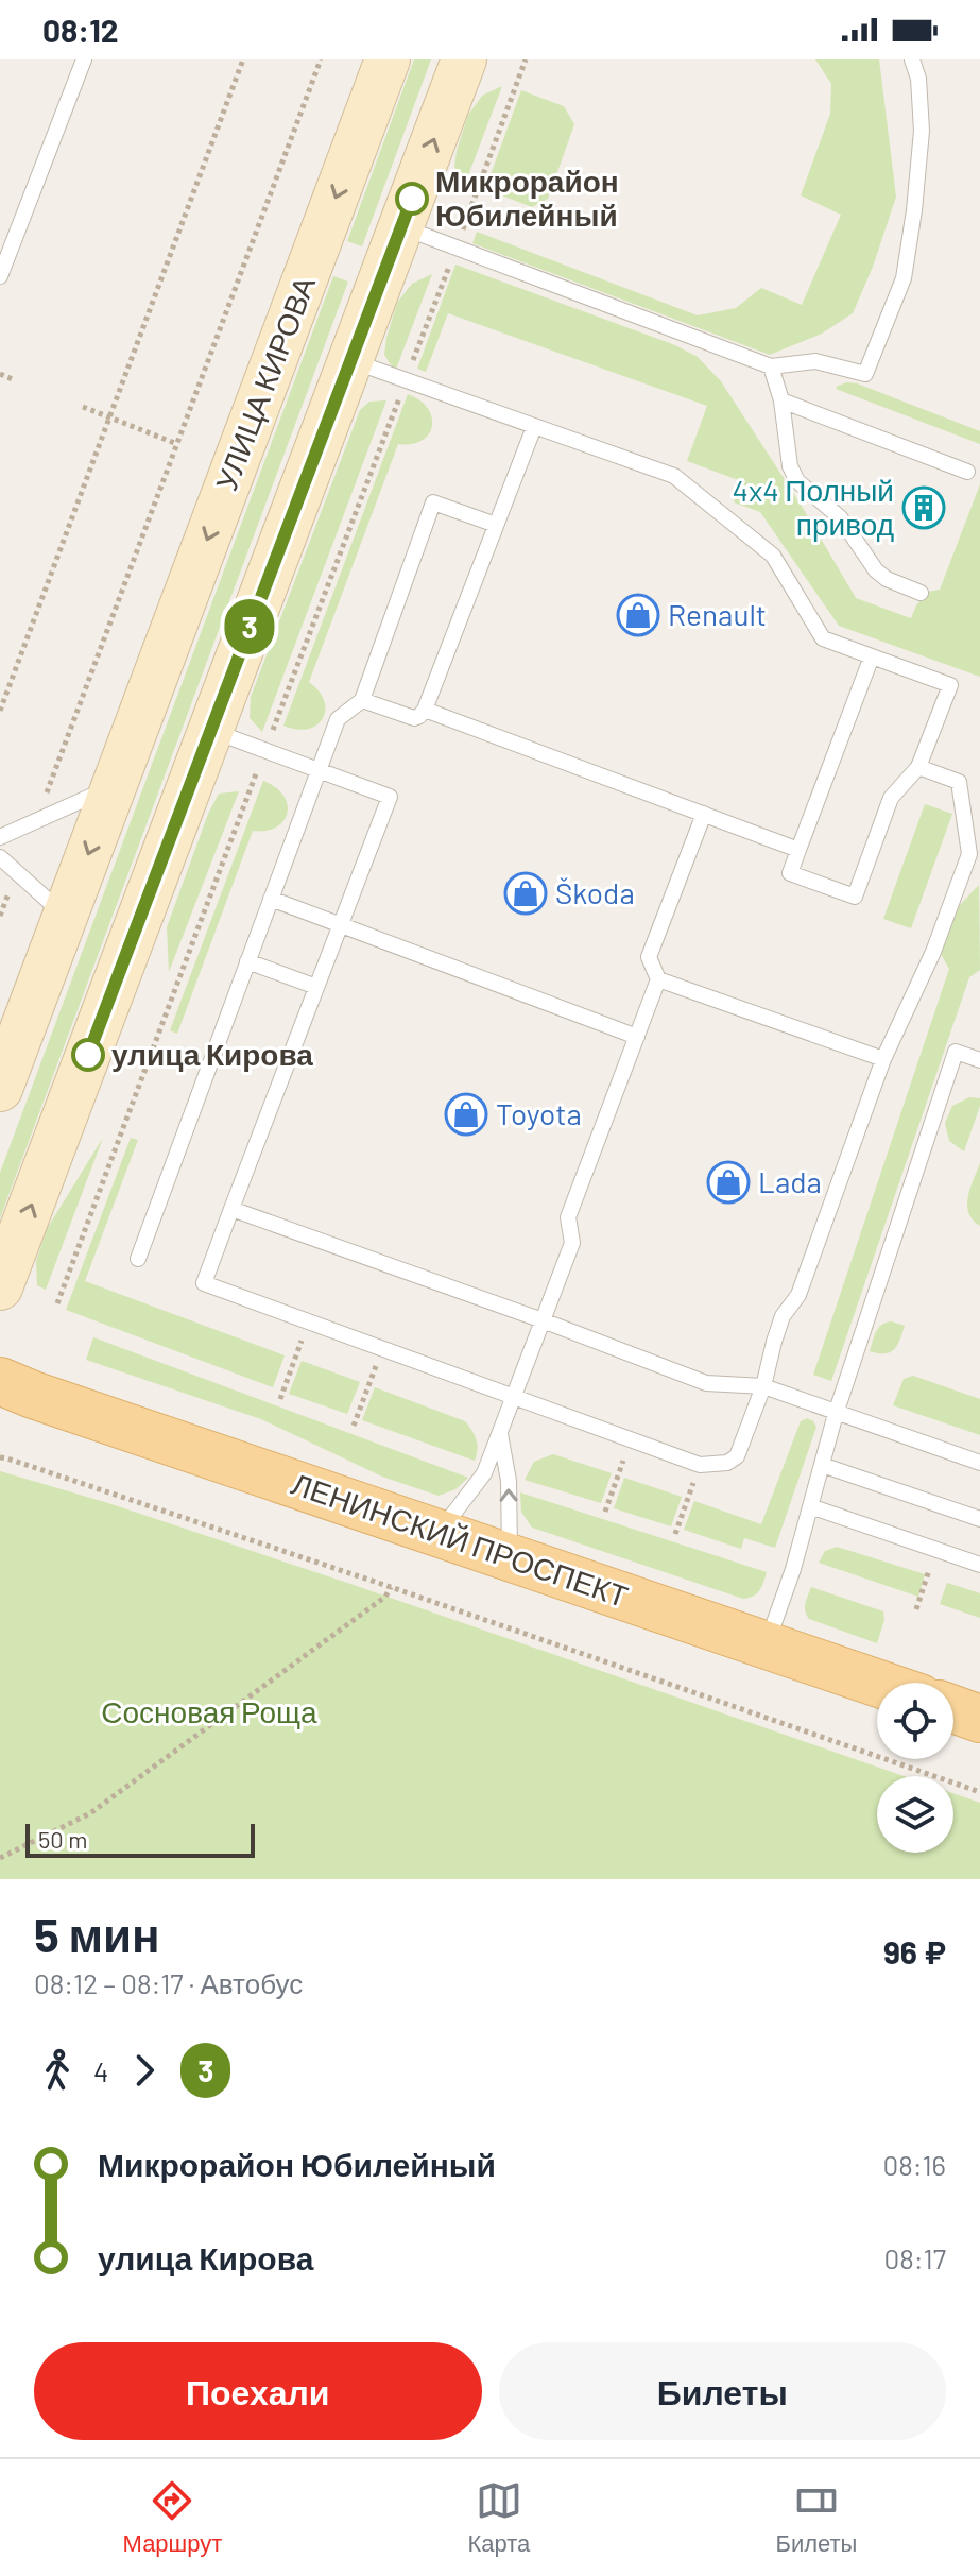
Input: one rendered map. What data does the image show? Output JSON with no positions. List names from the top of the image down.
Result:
{
  "streets": {
    "main road": ["УЛИЦА КИРОВА", "ЛЕНИНСКИЙ ПРОСПЕКТ"]
  },
  "parks": ["Сосновая Роща"],
  "places": {
    "other": ["Микрорайон Юбилейный", "улица Кирова"],
    "building": ["4x4 Полный привод"],
    "shop": [
      "Renault",
      "Škoda",
      "Toyota",
      "Lada"
    ]
  },
  "lines": ["bus line 3"],
  "scale_bar": "50 m",
  "page": {
    "status": "08:12",
    "on_map": "3",
    "scale": "50 m",
    "heading": ["5 мин", "08:12 – 08:17 · Автобус", "96 ₽"],
    "legs": ["4", "3"],
    "list": [
      {
        "name": "Микрорайон Юбилейный",
        "value": "08:16"
      },
      {
        "name": "улица Кирова",
        "value": "08:17"
      }
    ],
    "buttons": ["Поехали", "Билеты"],
    "tabs": ["Маршрут", "Карта", "Билеты"]
  }
}
